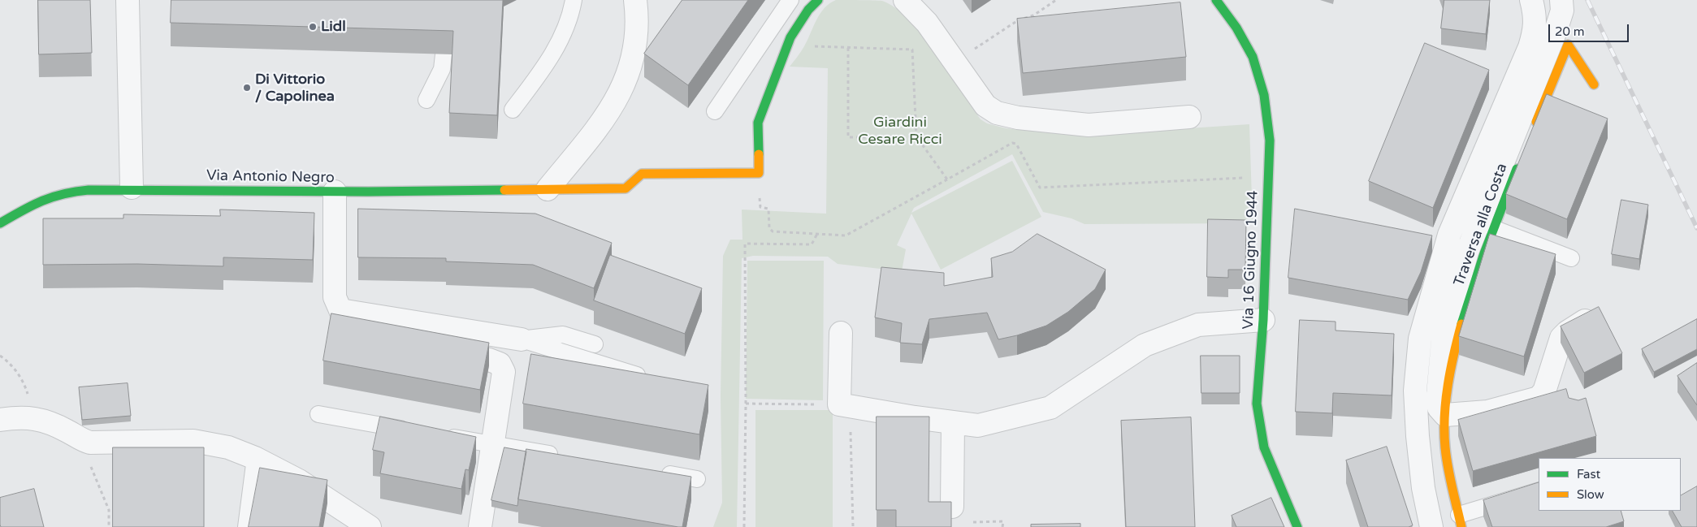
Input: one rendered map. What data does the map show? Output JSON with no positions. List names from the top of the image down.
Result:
{
  "streets": {
    "street": ["Via Antonio Negro", "Traversa alla Costa", "Via 16 Giugno 1944"]
  },
  "parks": ["Giardini Cesare Ricci"],
  "places": ["Lidl", "Di Vittorio / Capolinea"],
  "legend": ["Fast", "Slow"],
  "scale_bar": "20 m"
}
